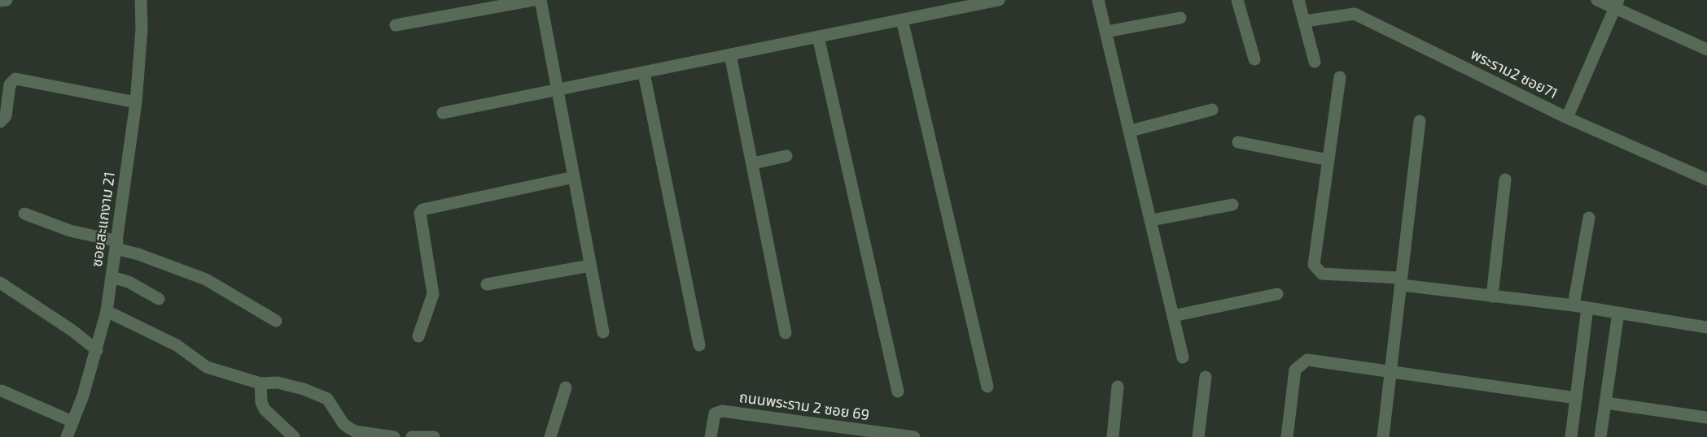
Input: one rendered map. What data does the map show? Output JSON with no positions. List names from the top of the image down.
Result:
{
  "streets": {
    "street": ["พระราม2 ซอย71", "ซอยสะแกงาม 21", "ถนนพระราม 2 ซอย 69"]
  }
}
